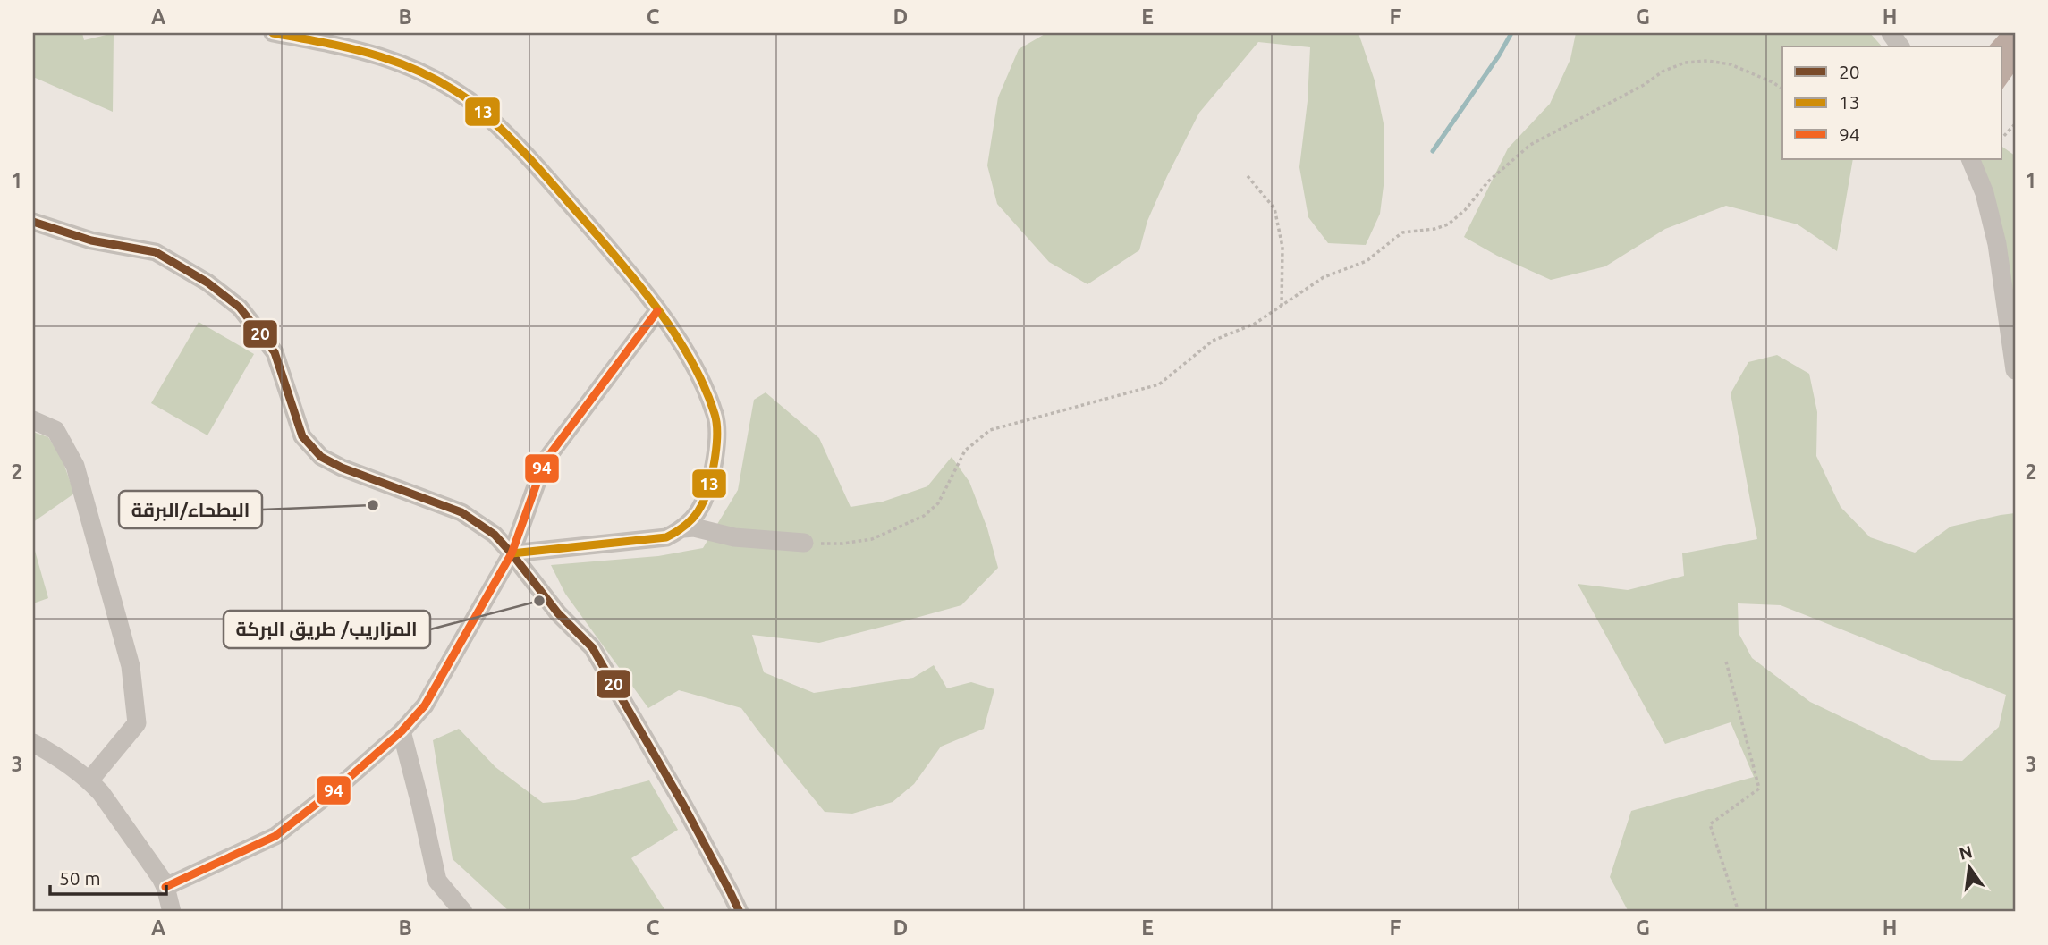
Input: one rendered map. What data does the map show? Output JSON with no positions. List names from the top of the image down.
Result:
{
  "places": ["البطحاء/البرقة", "المزاريب/ طريق البركة"],
  "lines": ["transit line 13", "transit line 20", "transit line 94"],
  "legend": ["20", "13", "94"],
  "scale_bar": "50 m",
  "north": "top",
  "grid": {
    "columns": [
      "A",
      "B",
      "C",
      "D",
      "E",
      "F",
      "G",
      "H"
    ],
    "rows": ["1", "2", "3"]
  }
}
